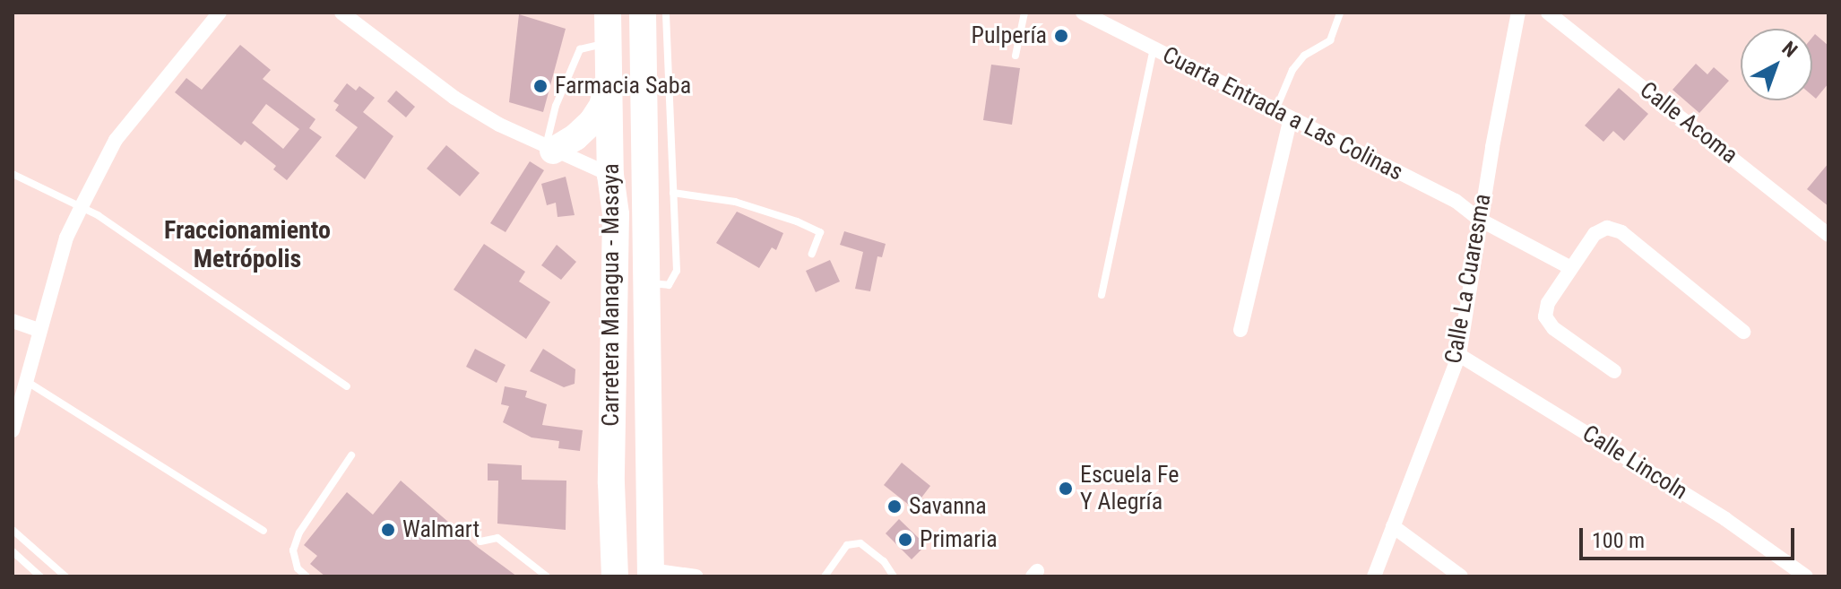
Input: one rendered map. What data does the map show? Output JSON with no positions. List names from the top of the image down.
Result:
{
  "streets": {
    "highway": ["Carretera Managua - Masaya"],
    "street": [
      "Cuarta Entrada a Las Colinas",
      "Calle Acoma",
      "Calle La Cuaresma",
      "Calle Lincoln"
    ]
  },
  "crossings": [
    ["Cuarta Entrada a Las Colinas", "Calle La Cuaresma"],
    ["Calle La Cuaresma", "Calle Lincoln"]
  ],
  "districts": ["Fraccionamiento Metrópolis"],
  "places": [
    "Pulpería",
    "Farmacia Saba",
    "Escuela Fe Y Alegría",
    "Savanna",
    "Walmart",
    "Primaria"
  ],
  "scale_bar": "100 m",
  "north": "top right"
}
